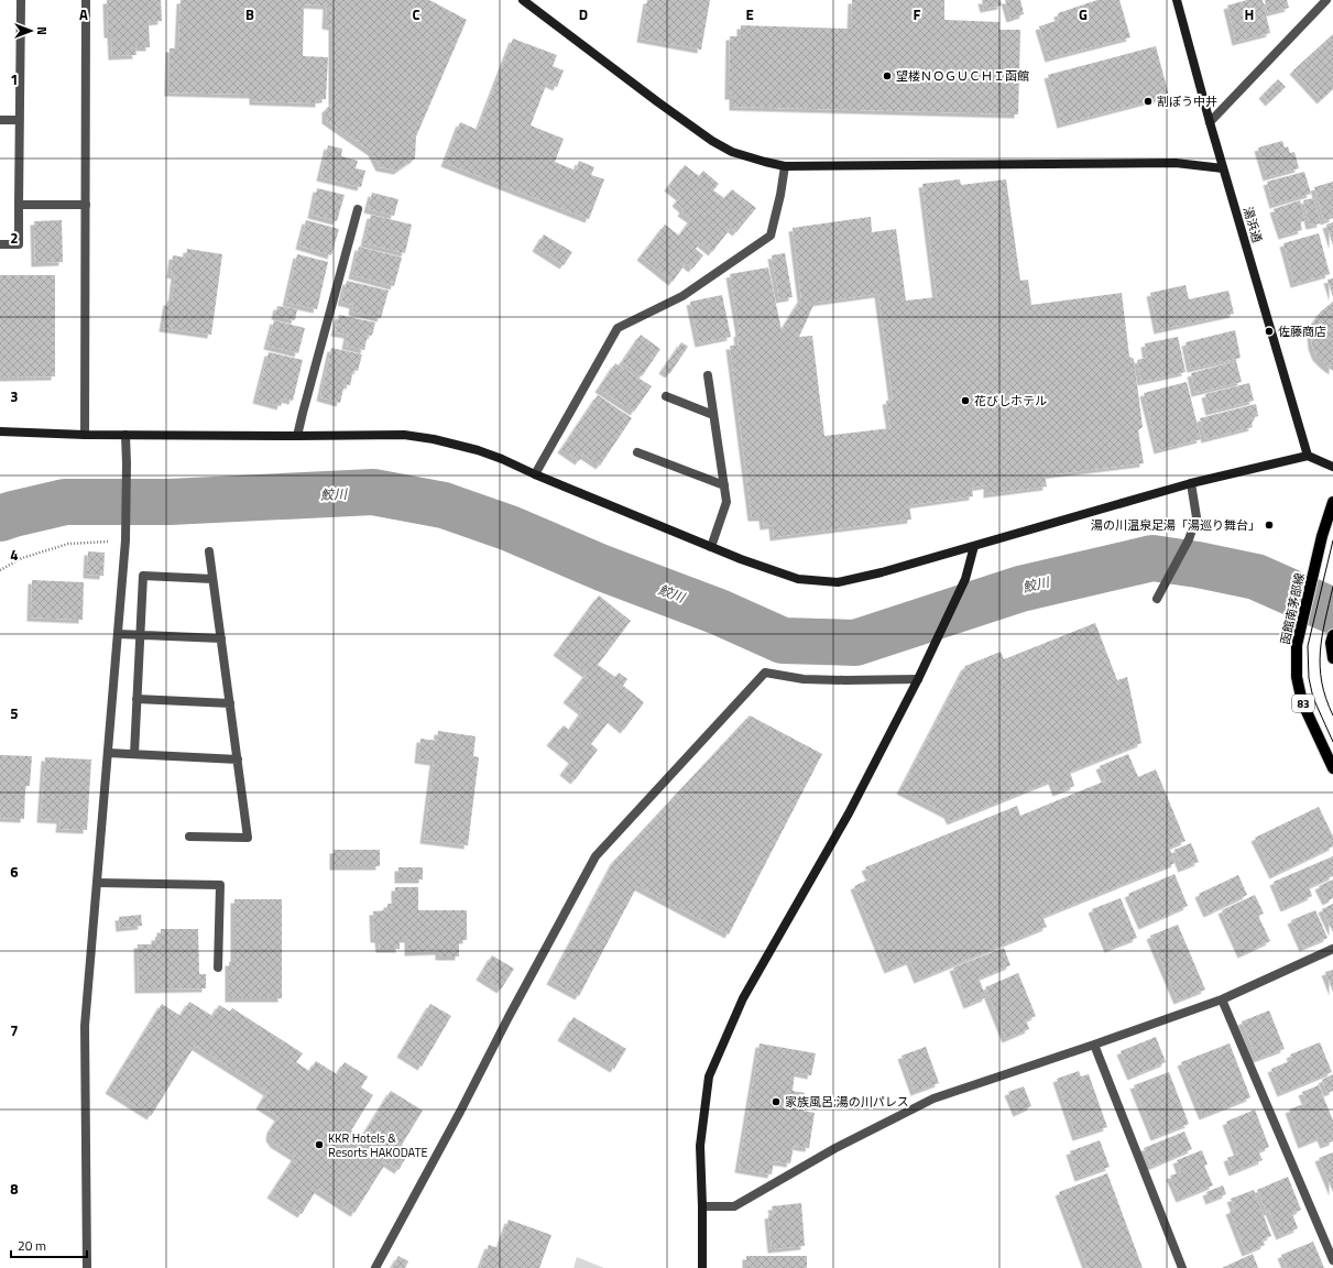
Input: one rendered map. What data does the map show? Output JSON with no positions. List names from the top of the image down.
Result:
{
  "streets": {
    "main road": ["函館南茅部線", "83"],
    "street": ["湯浜通"]
  },
  "water": ["鮫川"],
  "places": [
    "望楼ＮＯＧＵＣＨＩ函館",
    "割ぽう中井",
    "佐藤商店",
    "花びしホテル",
    "湯の川温泉足湯「湯巡り舞台」",
    "家族風呂;湯の川パレス",
    "KKR Hotels & Resorts HAKODATE"
  ],
  "scale_bar": "20 m",
  "north": "right",
  "grid": {
    "columns": [
      "A",
      "B",
      "C",
      "D",
      "E",
      "F",
      "G",
      "H"
    ],
    "rows": [
      "1",
      "2",
      "3",
      "4",
      "5",
      "6",
      "7",
      "8"
    ]
  }
}
